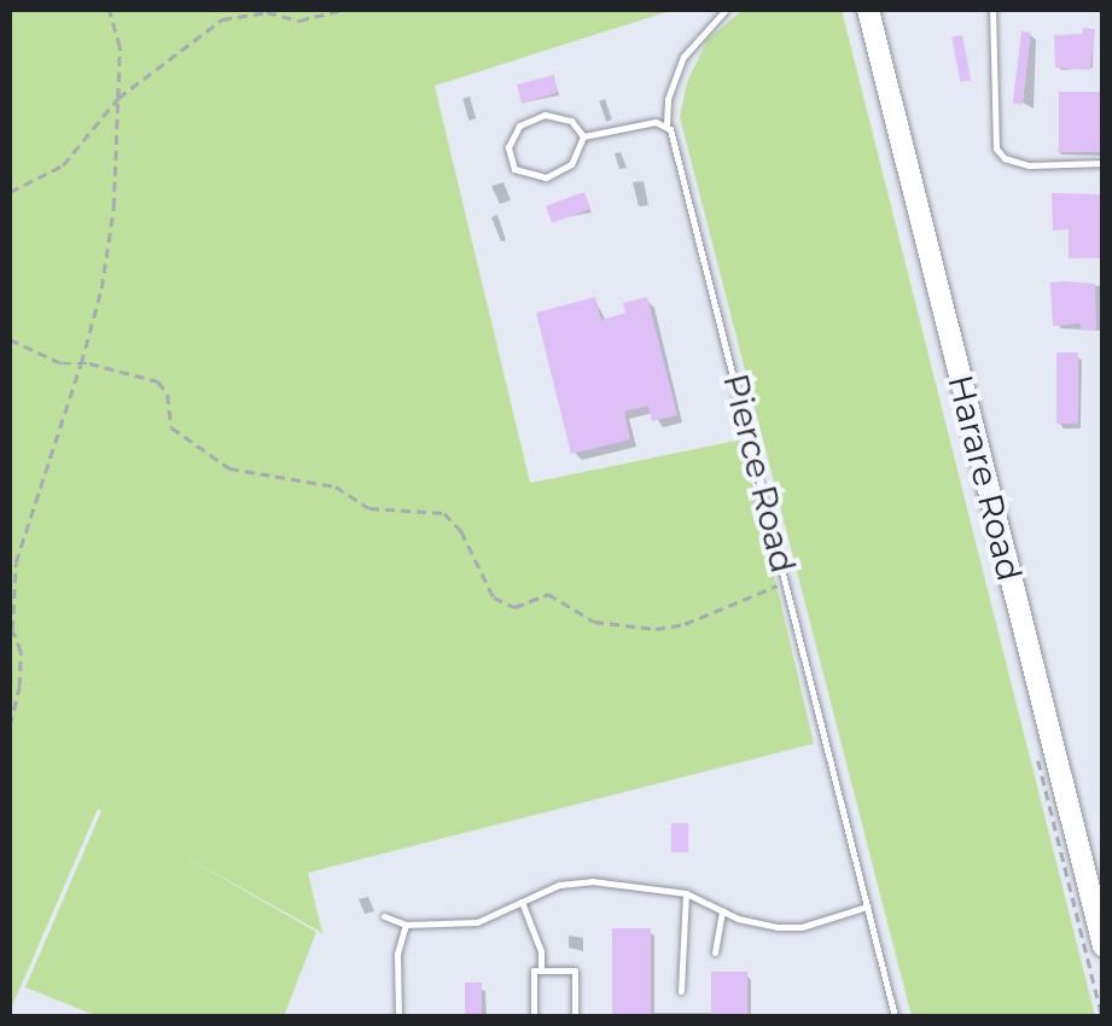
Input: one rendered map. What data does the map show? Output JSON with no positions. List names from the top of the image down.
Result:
{
  "streets": {
    "highway": ["Harare Road"],
    "lane": ["Pierce Road"]
  }
}
